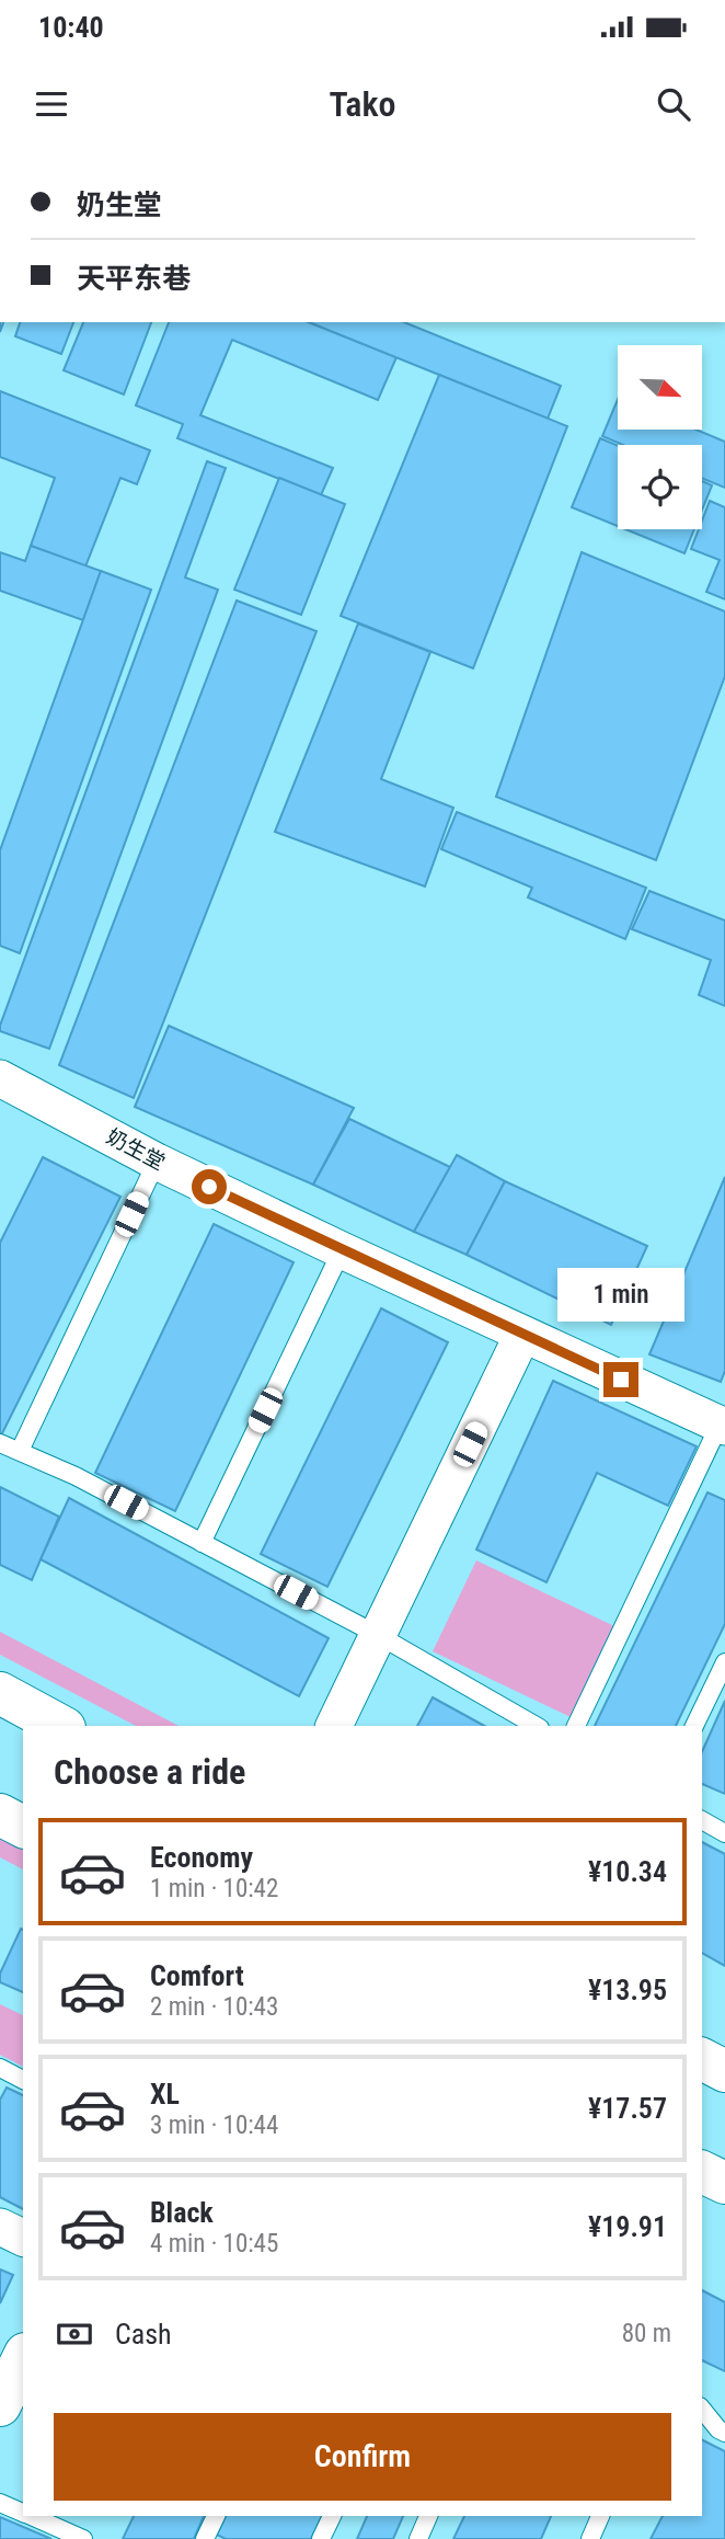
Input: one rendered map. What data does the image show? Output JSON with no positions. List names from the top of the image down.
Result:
{
  "streets": {
    "street": ["奶生堂"]
  },
  "north": "bottom right",
  "page": {
    "status": "10:40",
    "header": "Tako",
    "banner": ["奶生堂", "天平东巷"],
    "bubble": "1 min",
    "heading": "Choose a ride",
    "list": [
      {
        "name": "Economy",
        "note": "1 min · 10:42",
        "value": "¥10.34"
      },
      {
        "name": "Comfort",
        "note": "2 min · 10:43",
        "value": "¥13.95"
      },
      {
        "name": "XL",
        "note": "3 min · 10:44",
        "value": "¥17.57"
      },
      {
        "name": "Black",
        "note": "4 min · 10:45",
        "value": "¥19.91"
      }
    ],
    "pay": ["Cash", "80 m"],
    "buttons": "Confirm"
  }
}
